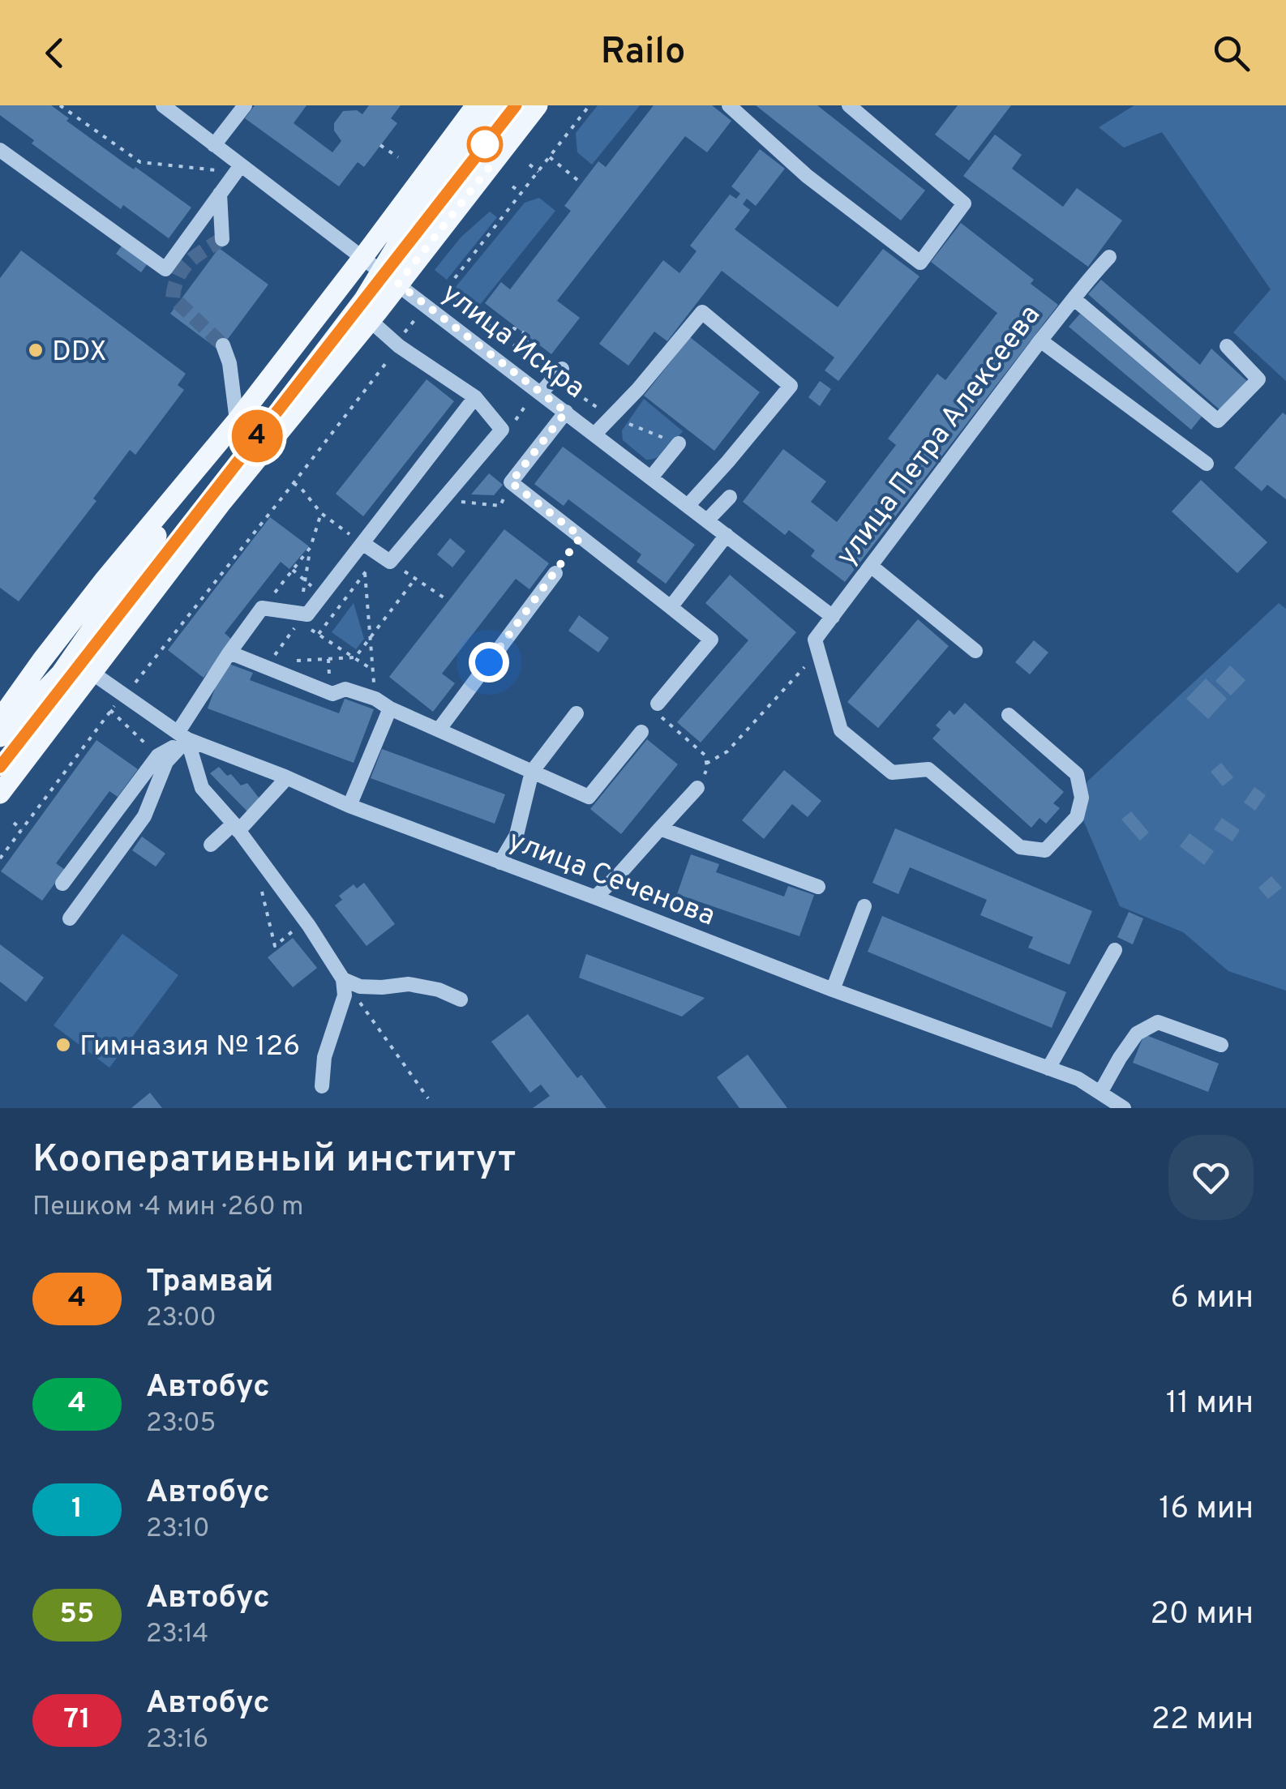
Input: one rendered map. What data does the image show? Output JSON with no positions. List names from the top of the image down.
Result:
{
  "streets": {
    "street": ["улица Искра", "улица Петра Алексеева", "улица Сеченова"]
  },
  "crossings": [
    ["улица Искра", "улица Петра Алексеева"]
  ],
  "places": ["DDX", "Гимназия № 126"],
  "lines": ["tram line 4"],
  "page": {
    "header": "Railo",
    "on_map": "4",
    "heading": ["Кооперативный институт", "Пешком · 4 мин · 260 m"],
    "list": [
      {
        "mark": "4",
        "name": "Трамвай",
        "note": "23:00",
        "value": "6 мин"
      },
      {
        "mark": "4",
        "name": "Автобус",
        "note": "23:05",
        "value": "11 мин"
      },
      {
        "mark": "1",
        "name": "Автобус",
        "note": "23:10",
        "value": "16 мин"
      },
      {
        "mark": "55",
        "name": "Автобус",
        "note": "23:14",
        "value": "20 мин"
      },
      {
        "mark": "71",
        "name": "Автобус",
        "note": "23:16",
        "value": "22 мин"
      }
    ]
  }
}
